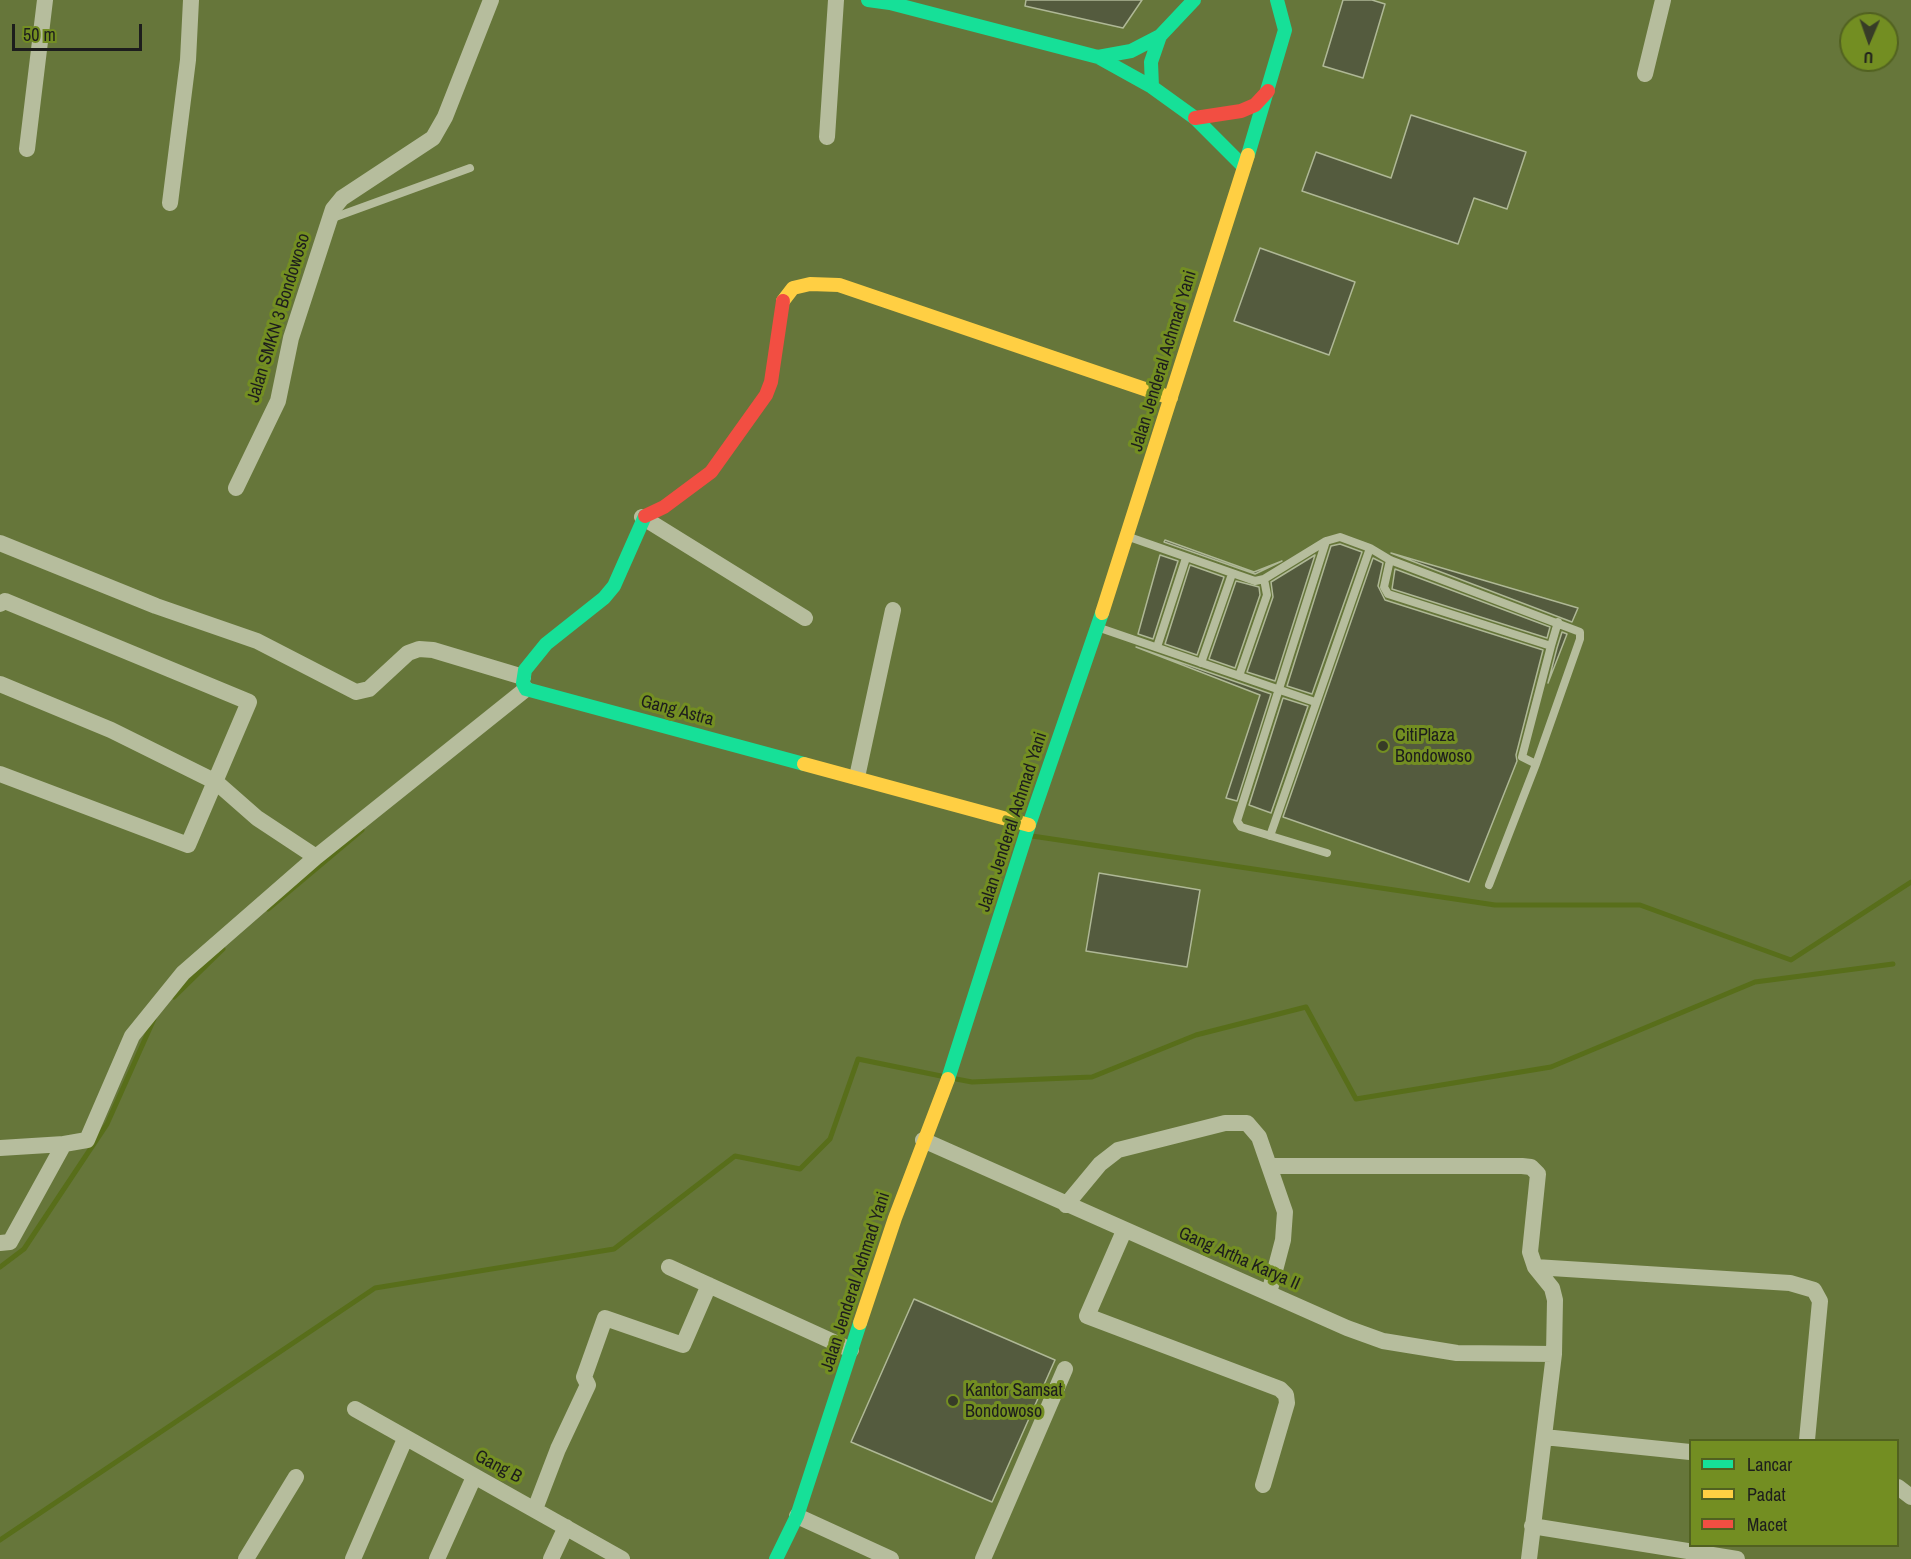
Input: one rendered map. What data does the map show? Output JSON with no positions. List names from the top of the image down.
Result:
{
  "streets": {
    "main road": ["Jalan Jenderal Achmad Yani", "Gang Astra"],
    "street": ["Jalan SMKN 3 Bondowoso", "Gang Artha Karya II", "Gang B"]
  },
  "crossings": [
    ["Jalan Jenderal Achmad Yani", "Gang Astra"],
    ["Jalan Jenderal Achmad Yani", "Gang Artha Karya II"]
  ],
  "places": ["CitiPlaza Bondowoso", "Kantor Samsat Bondowoso"],
  "legend": ["Lancar", "Padat", "Macet"],
  "scale_bar": "50 m",
  "north": "bottom"
}
